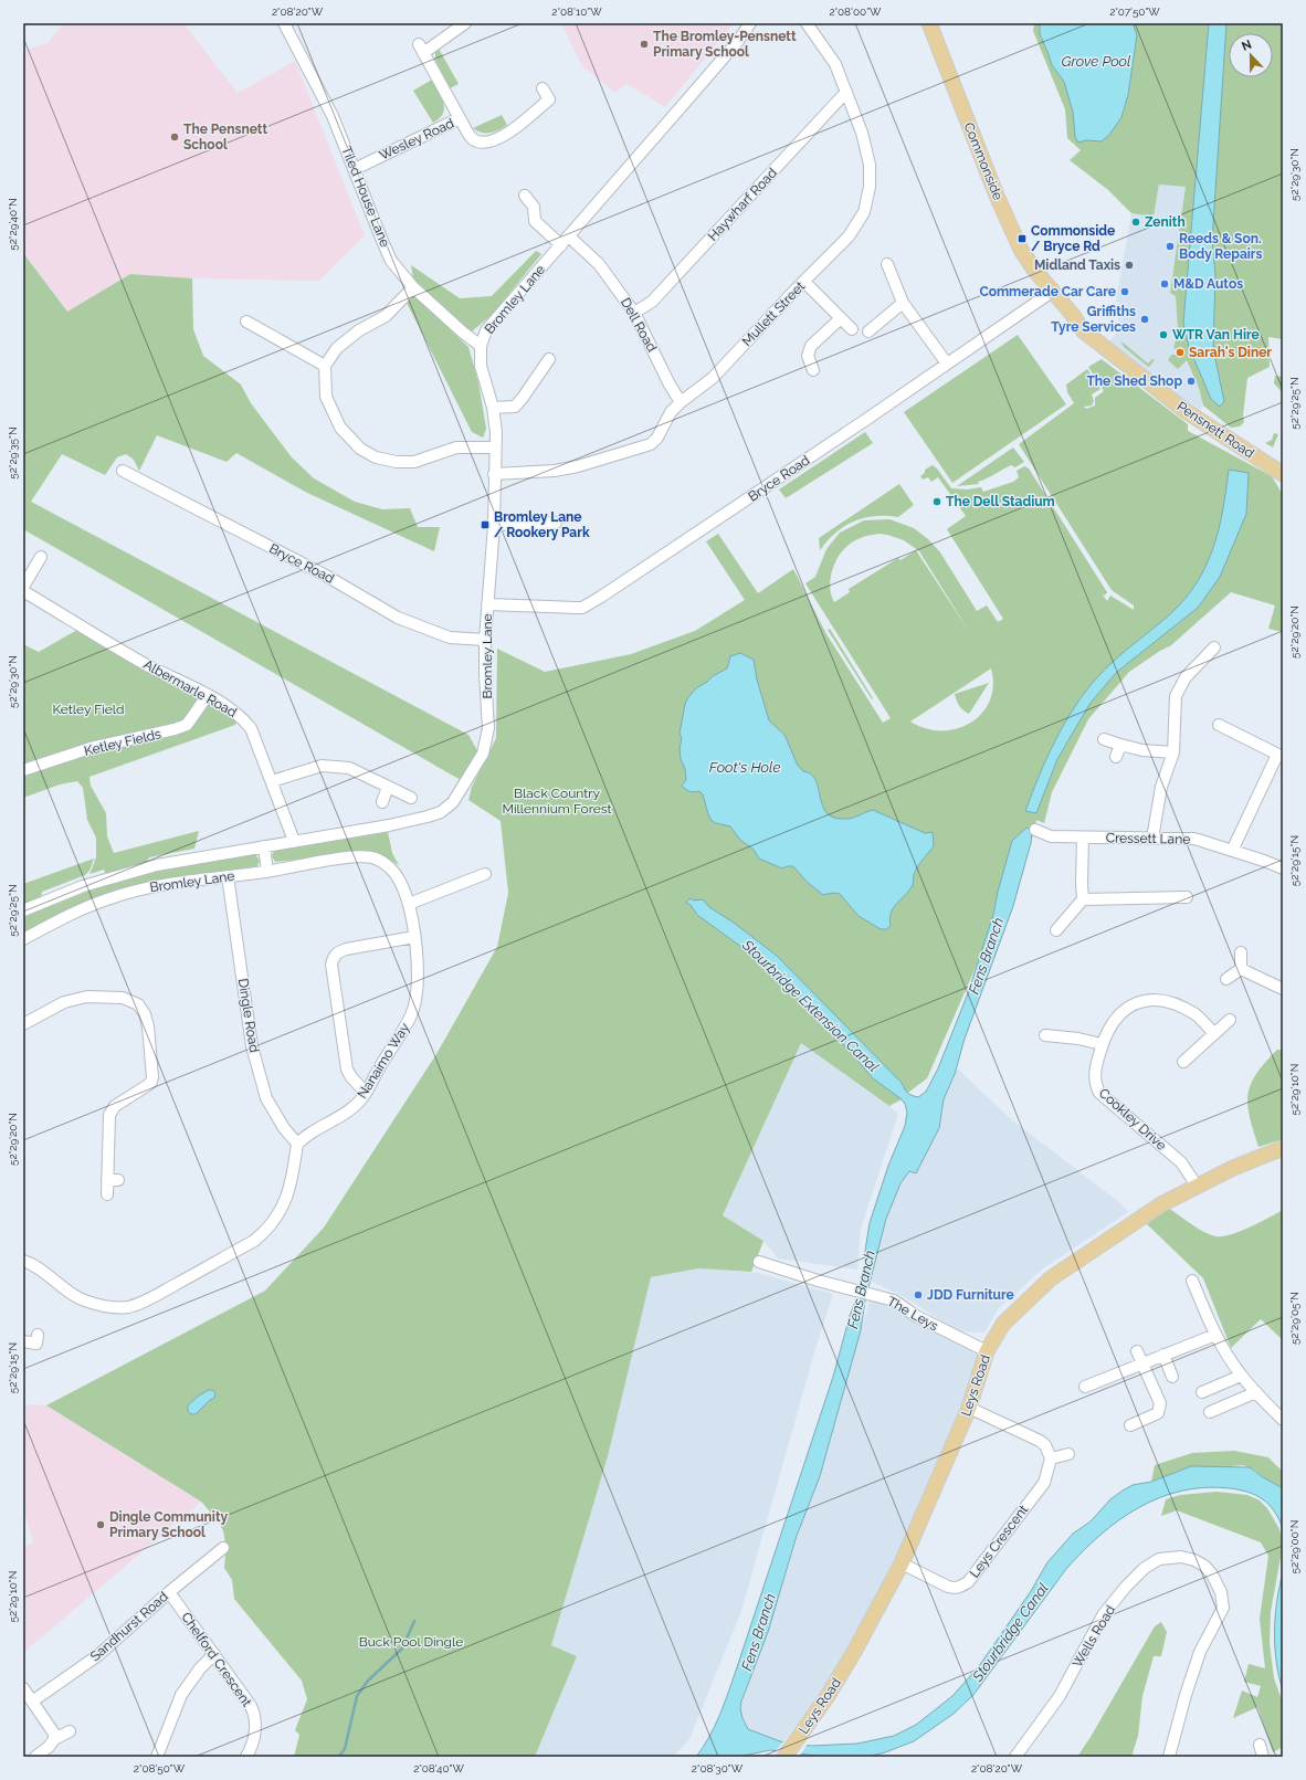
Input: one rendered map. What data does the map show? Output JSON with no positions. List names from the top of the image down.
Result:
{
  "streets": {
    "main road": ["Commonside", "Pensnett Road", "Leys Road"],
    "street": [
      "Wesley Road",
      "Tiled House Lane",
      "Haywharf Road",
      "Bromley Lane",
      "Mullett Street",
      "Dell Road",
      "Bryce Road",
      "Albermarle Road",
      "Ketley Fields",
      "Cressett Lane",
      "Dingle Road",
      "Nanaimo Way",
      "Cookley Drive",
      "The Leys",
      "Leys Crescent",
      "Sandhurst Road",
      "Wells Road",
      "Chelford Crescent"
    ]
  },
  "crossings": [
    ["Wesley Road", "Tiled House Lane"],
    ["Commonside", "Pensnett Road"],
    ["Commonside", "Bryce Road"],
    ["Tiled House Lane", "Bromley Lane"],
    ["Haywharf Road", "Mullett Street"],
    ["Haywharf Road", "Dell Road"],
    ["Bromley Lane", "Mullett Street"],
    ["Bromley Lane", "Dell Road"],
    ["Bromley Lane", "Bryce Road"],
    ["Bromley Lane", "Albermarle Road"],
    ["Bromley Lane", "Dingle Road"],
    ["Bromley Lane", "Nanaimo Way"],
    ["Mullett Street", "Dell Road"],
    ["Pensnett Road", "Bryce Road"],
    ["Albermarle Road", "Ketley Fields"],
    ["Dingle Road", "Nanaimo Way"],
    ["Cookley Drive", "Leys Road"],
    ["The Leys", "Leys Road"],
    ["Leys Road", "Leys Crescent"],
    ["Sandhurst Road", "Chelford Crescent"]
  ],
  "water": [
    "Grove Pool",
    "Foot's Hole",
    "Fens Branch",
    "Stourbridge Extension Canal",
    "Stourbridge Canal"
  ],
  "parks": ["Ketley Field", "Black Country Millennium Forest", "Buck Pool Dingle"],
  "places": {
    "other": [
      "The Bromley-Pensnett Primary School",
      "The Pensnett School",
      "Zenith",
      "Reeds & Son. Body Repairs",
      "Midland Taxis",
      "M&D Autos",
      "Commerade Car Care",
      "Griffiths Tyre Services",
      "WTR Van Hire",
      "Sarah's Diner",
      "The Shed Shop",
      "The Dell Stadium",
      "JDD Furniture",
      "Dingle Community Primary School"
    ],
    "transit": ["Commonside / Bryce Rd", "Bromley Lane / Rookery Park"]
  },
  "north": "top",
  "coordinates": [
    "2°08'20\"W",
    "2°08'10\"W",
    "2°08'00\"W",
    "2°07'50\"W",
    "52°29'30\"N",
    "52°29'40\"N",
    "52°29'25\"N",
    "52°29'35\"N",
    "52°29'20\"N",
    "52°29'15\"N",
    "52°29'10\"N",
    "52°29'05\"N",
    "52°29'00\"N",
    "2°08'50\"W",
    "2°08'40\"W",
    "2°08'30\"W"
  ]
}
